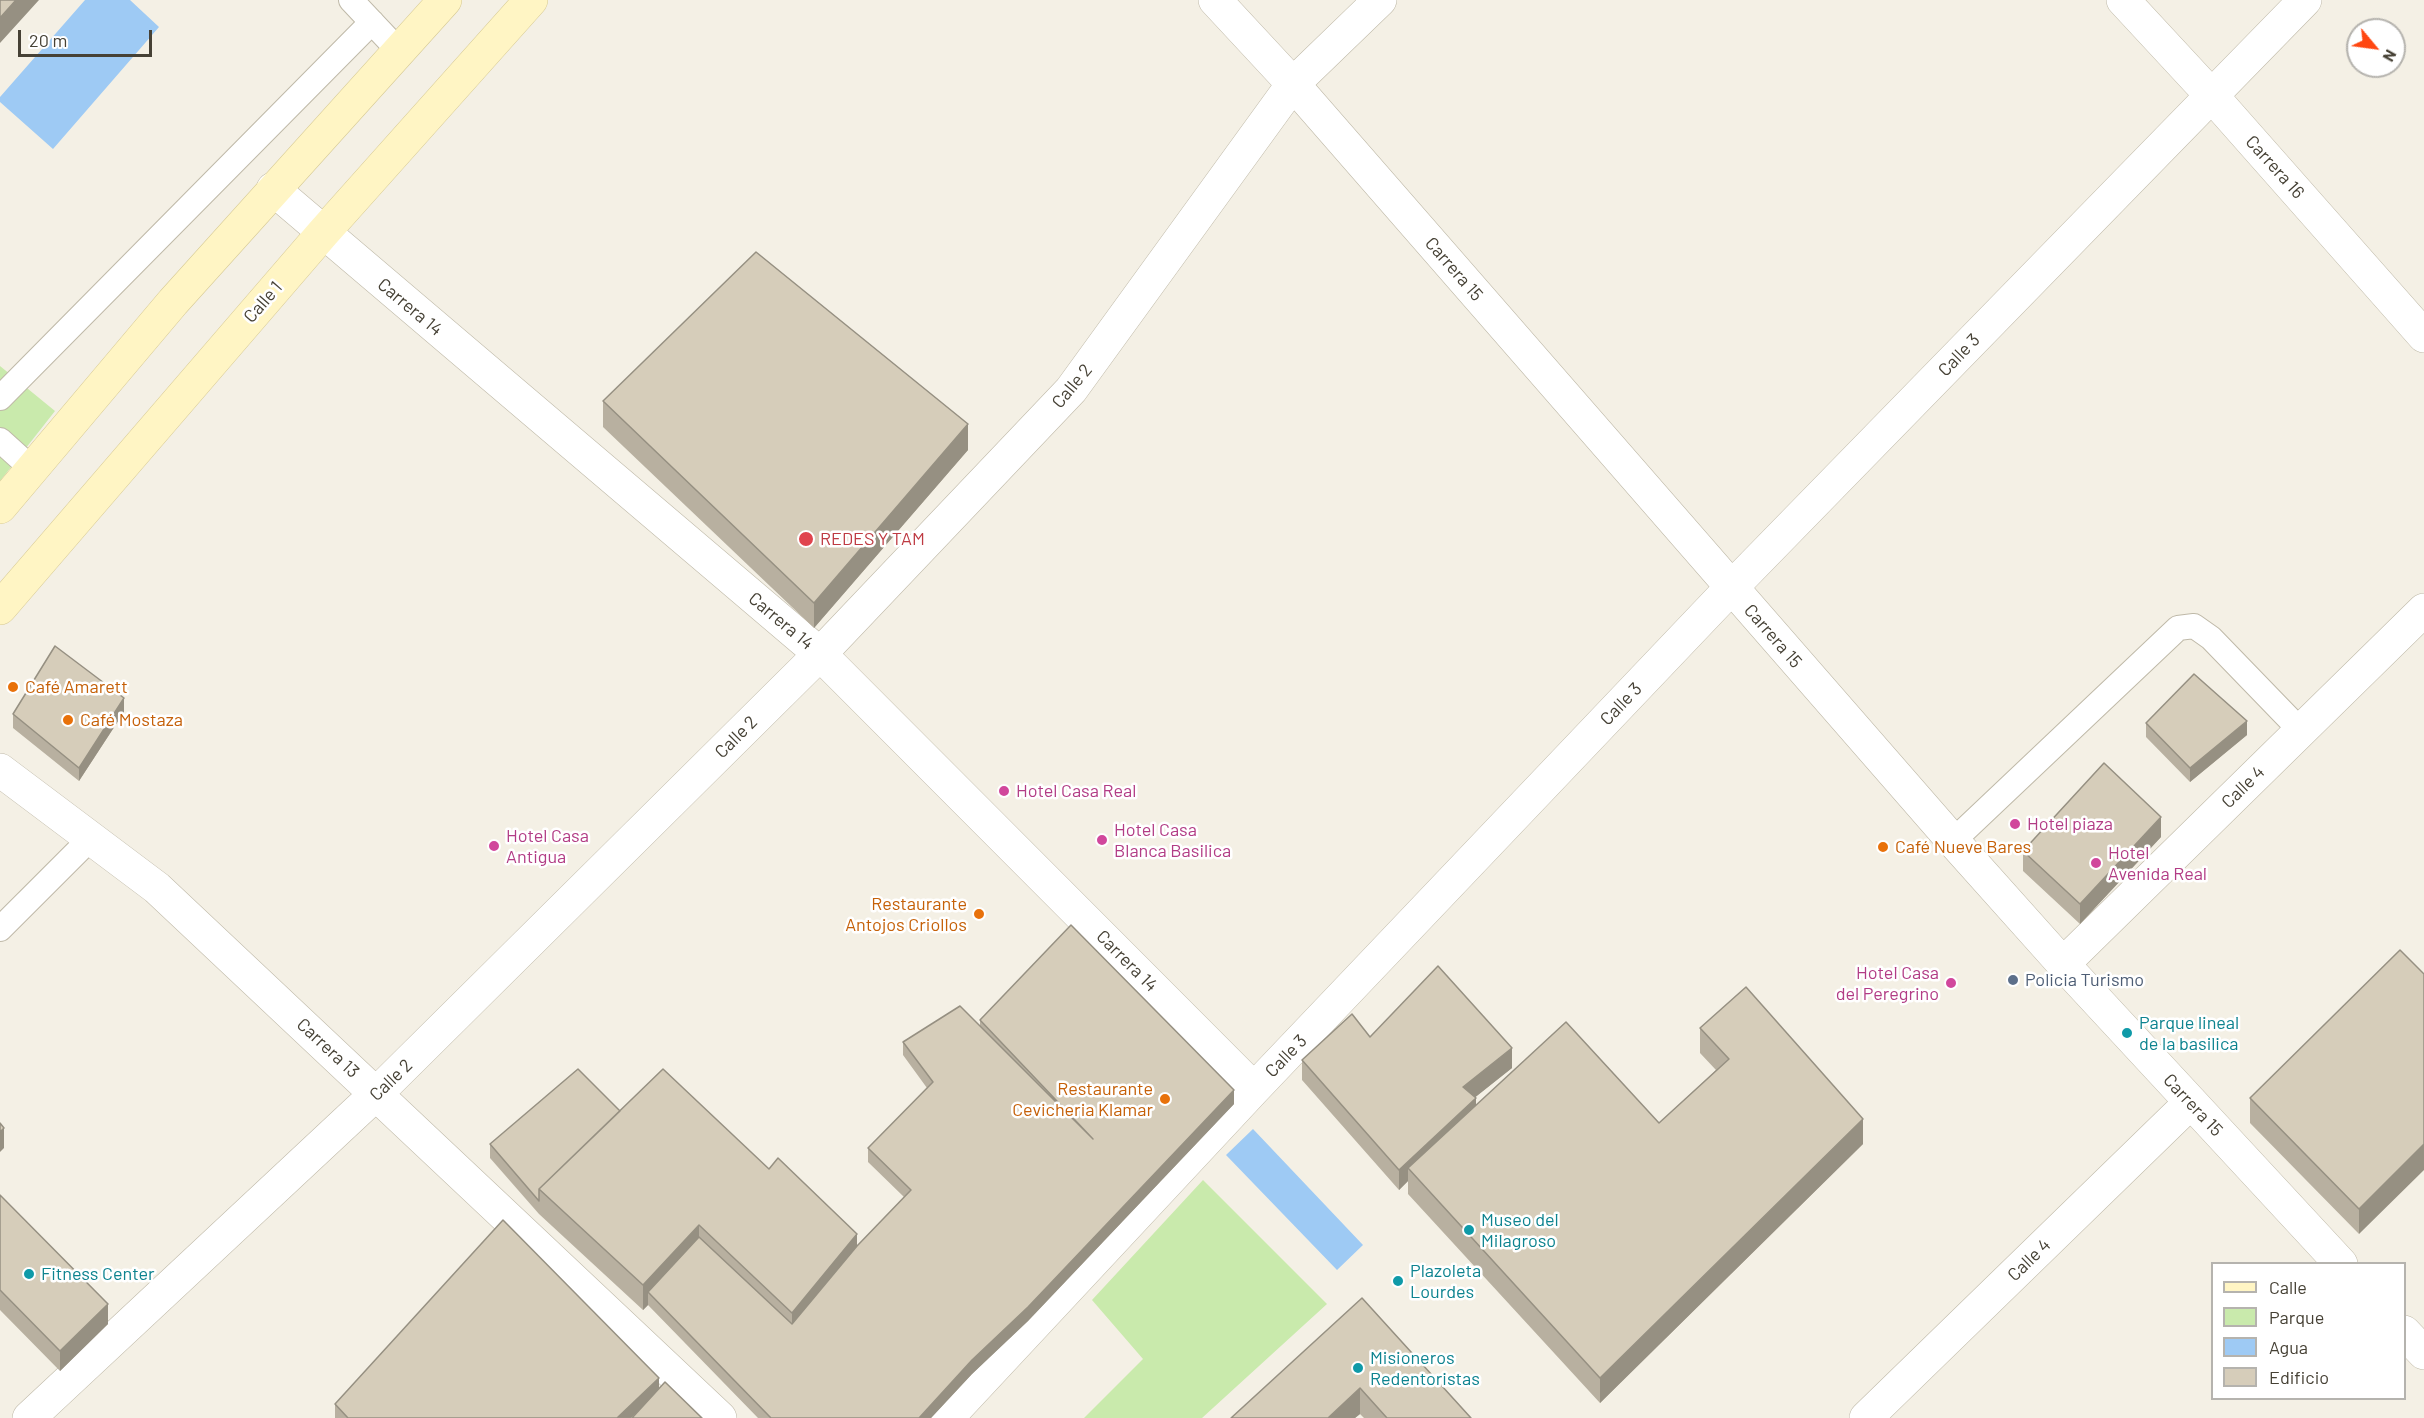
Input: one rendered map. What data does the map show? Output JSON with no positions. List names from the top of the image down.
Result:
{
  "streets": {
    "main road": ["Calle 1"],
    "street": [
      "Carrera 16",
      "Carrera 15",
      "Carrera 14",
      "Calle 3",
      "Calle 2",
      "Calle 4",
      "Carrera 13"
    ]
  },
  "crossings": [
    ["Carrera 16", "Calle 3"],
    ["Carrera 15", "Calle 3"],
    ["Carrera 15", "Calle 2"],
    ["Carrera 15", "Calle 4"],
    ["Calle 1", "Carrera 14"],
    ["Carrera 14", "Calle 3"],
    ["Carrera 14", "Calle 2"],
    ["Calle 2", "Carrera 13"]
  ],
  "places": [
    "REDES Y TAM",
    "Café Amarett",
    "Café Mostaza",
    "Hotel Casa Real",
    "Hotel piaza",
    "Hotel Casa Blanca Basilica",
    "Hotel Casa Antigua",
    "Café Nueve Bares",
    "Hotel Avenida Real",
    "Restaurante Antojos Criollos",
    "Policia Turismo",
    "Hotel Casa del Peregrino",
    "Parque lineal de la basilica",
    "Restaurante Cevicheria Klamar",
    "Museo del Milagroso",
    "Fitness Center",
    "Plazoleta Lourdes",
    "Misioneros Redentoristas"
  ],
  "legend": [
    "Calle",
    "Parque",
    "Agua",
    "Edificio"
  ],
  "scale_bar": "20 m",
  "north": "bottom right"
}
